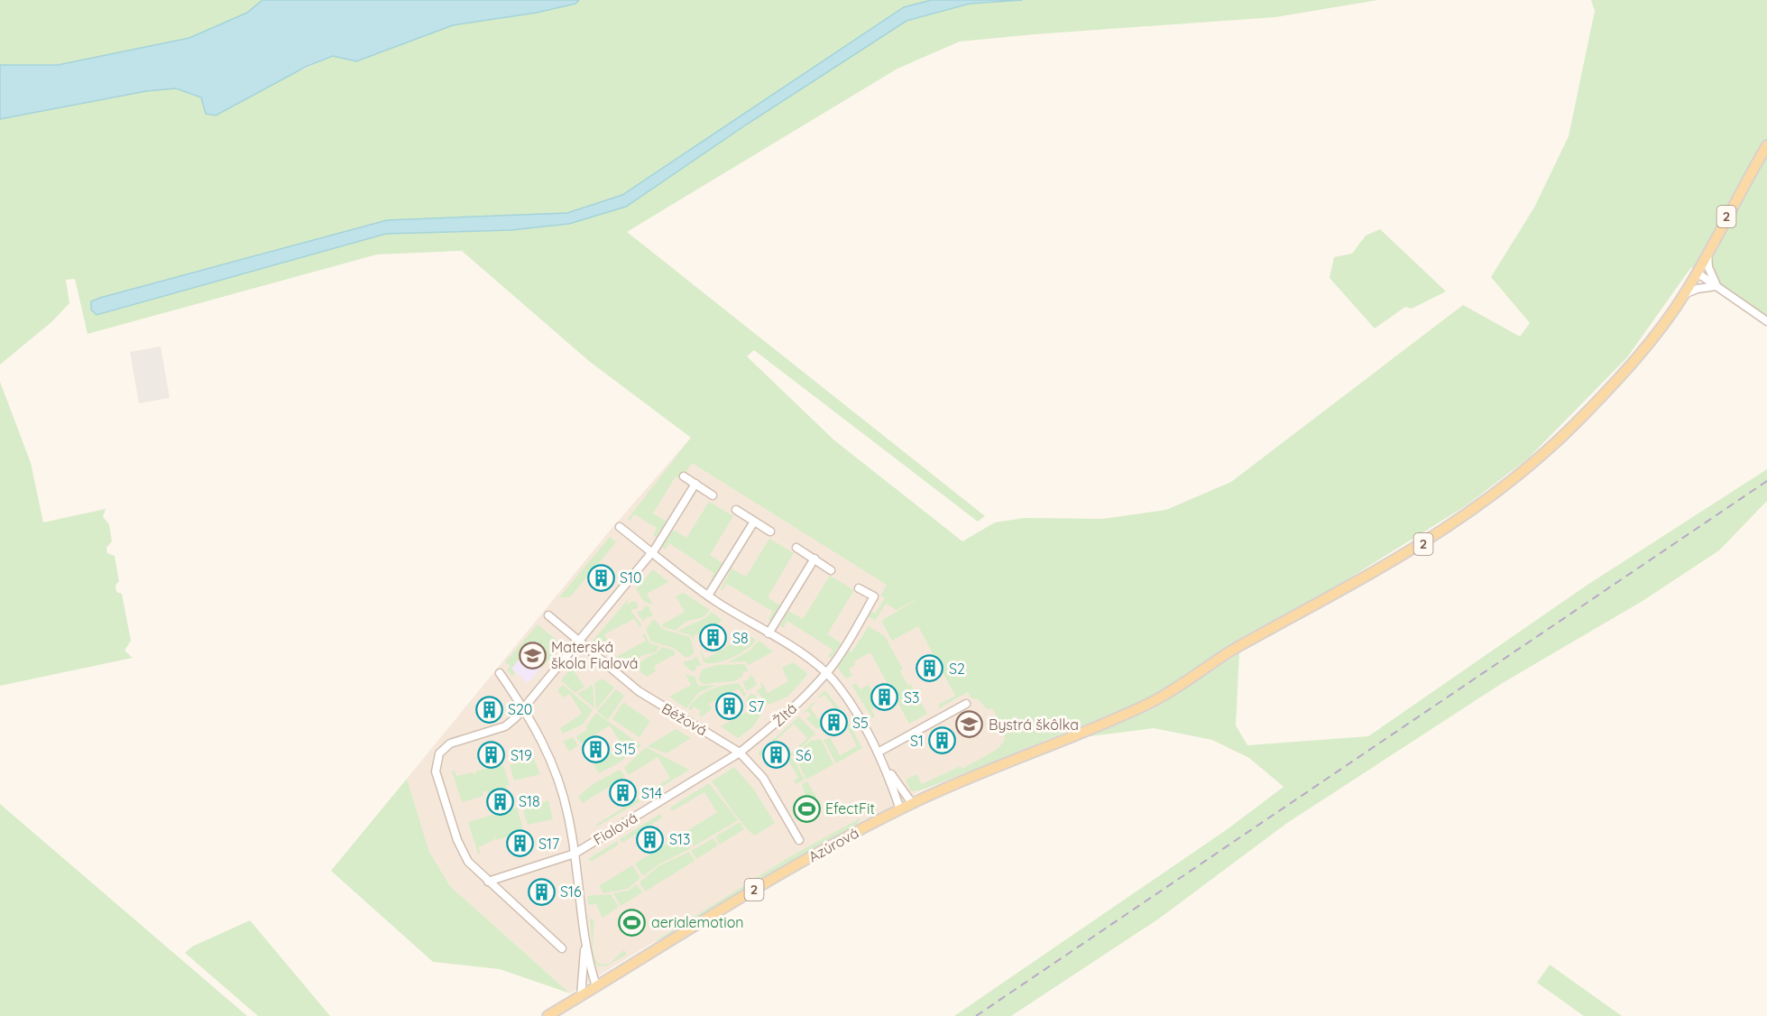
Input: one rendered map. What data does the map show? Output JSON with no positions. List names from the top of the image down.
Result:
{
  "streets": {
    "main road": ["2", "Azúrová"],
    "street": ["Žltá", "Béžová", "Fialová"]
  },
  "crossings": [
    ["2", "Azúrová"],
    ["Žltá", "Béžová"],
    ["Žltá", "Fialová"],
    ["Béžová", "Fialová"],
    ["Fialová", "Azúrová"]
  ],
  "places": {
    "building": [
      "S10",
      "S8",
      "S2",
      "S3",
      "S7",
      "S20",
      "S5",
      "S1",
      "S15",
      "S19",
      "S6",
      "S14",
      "S18",
      "S13",
      "S17",
      "S16"
    ],
    "school or university": ["Materská škola Fialová", "Bystrá škôlka"],
    "sports": ["EfectFit", "aerialemotion"]
  }
}
